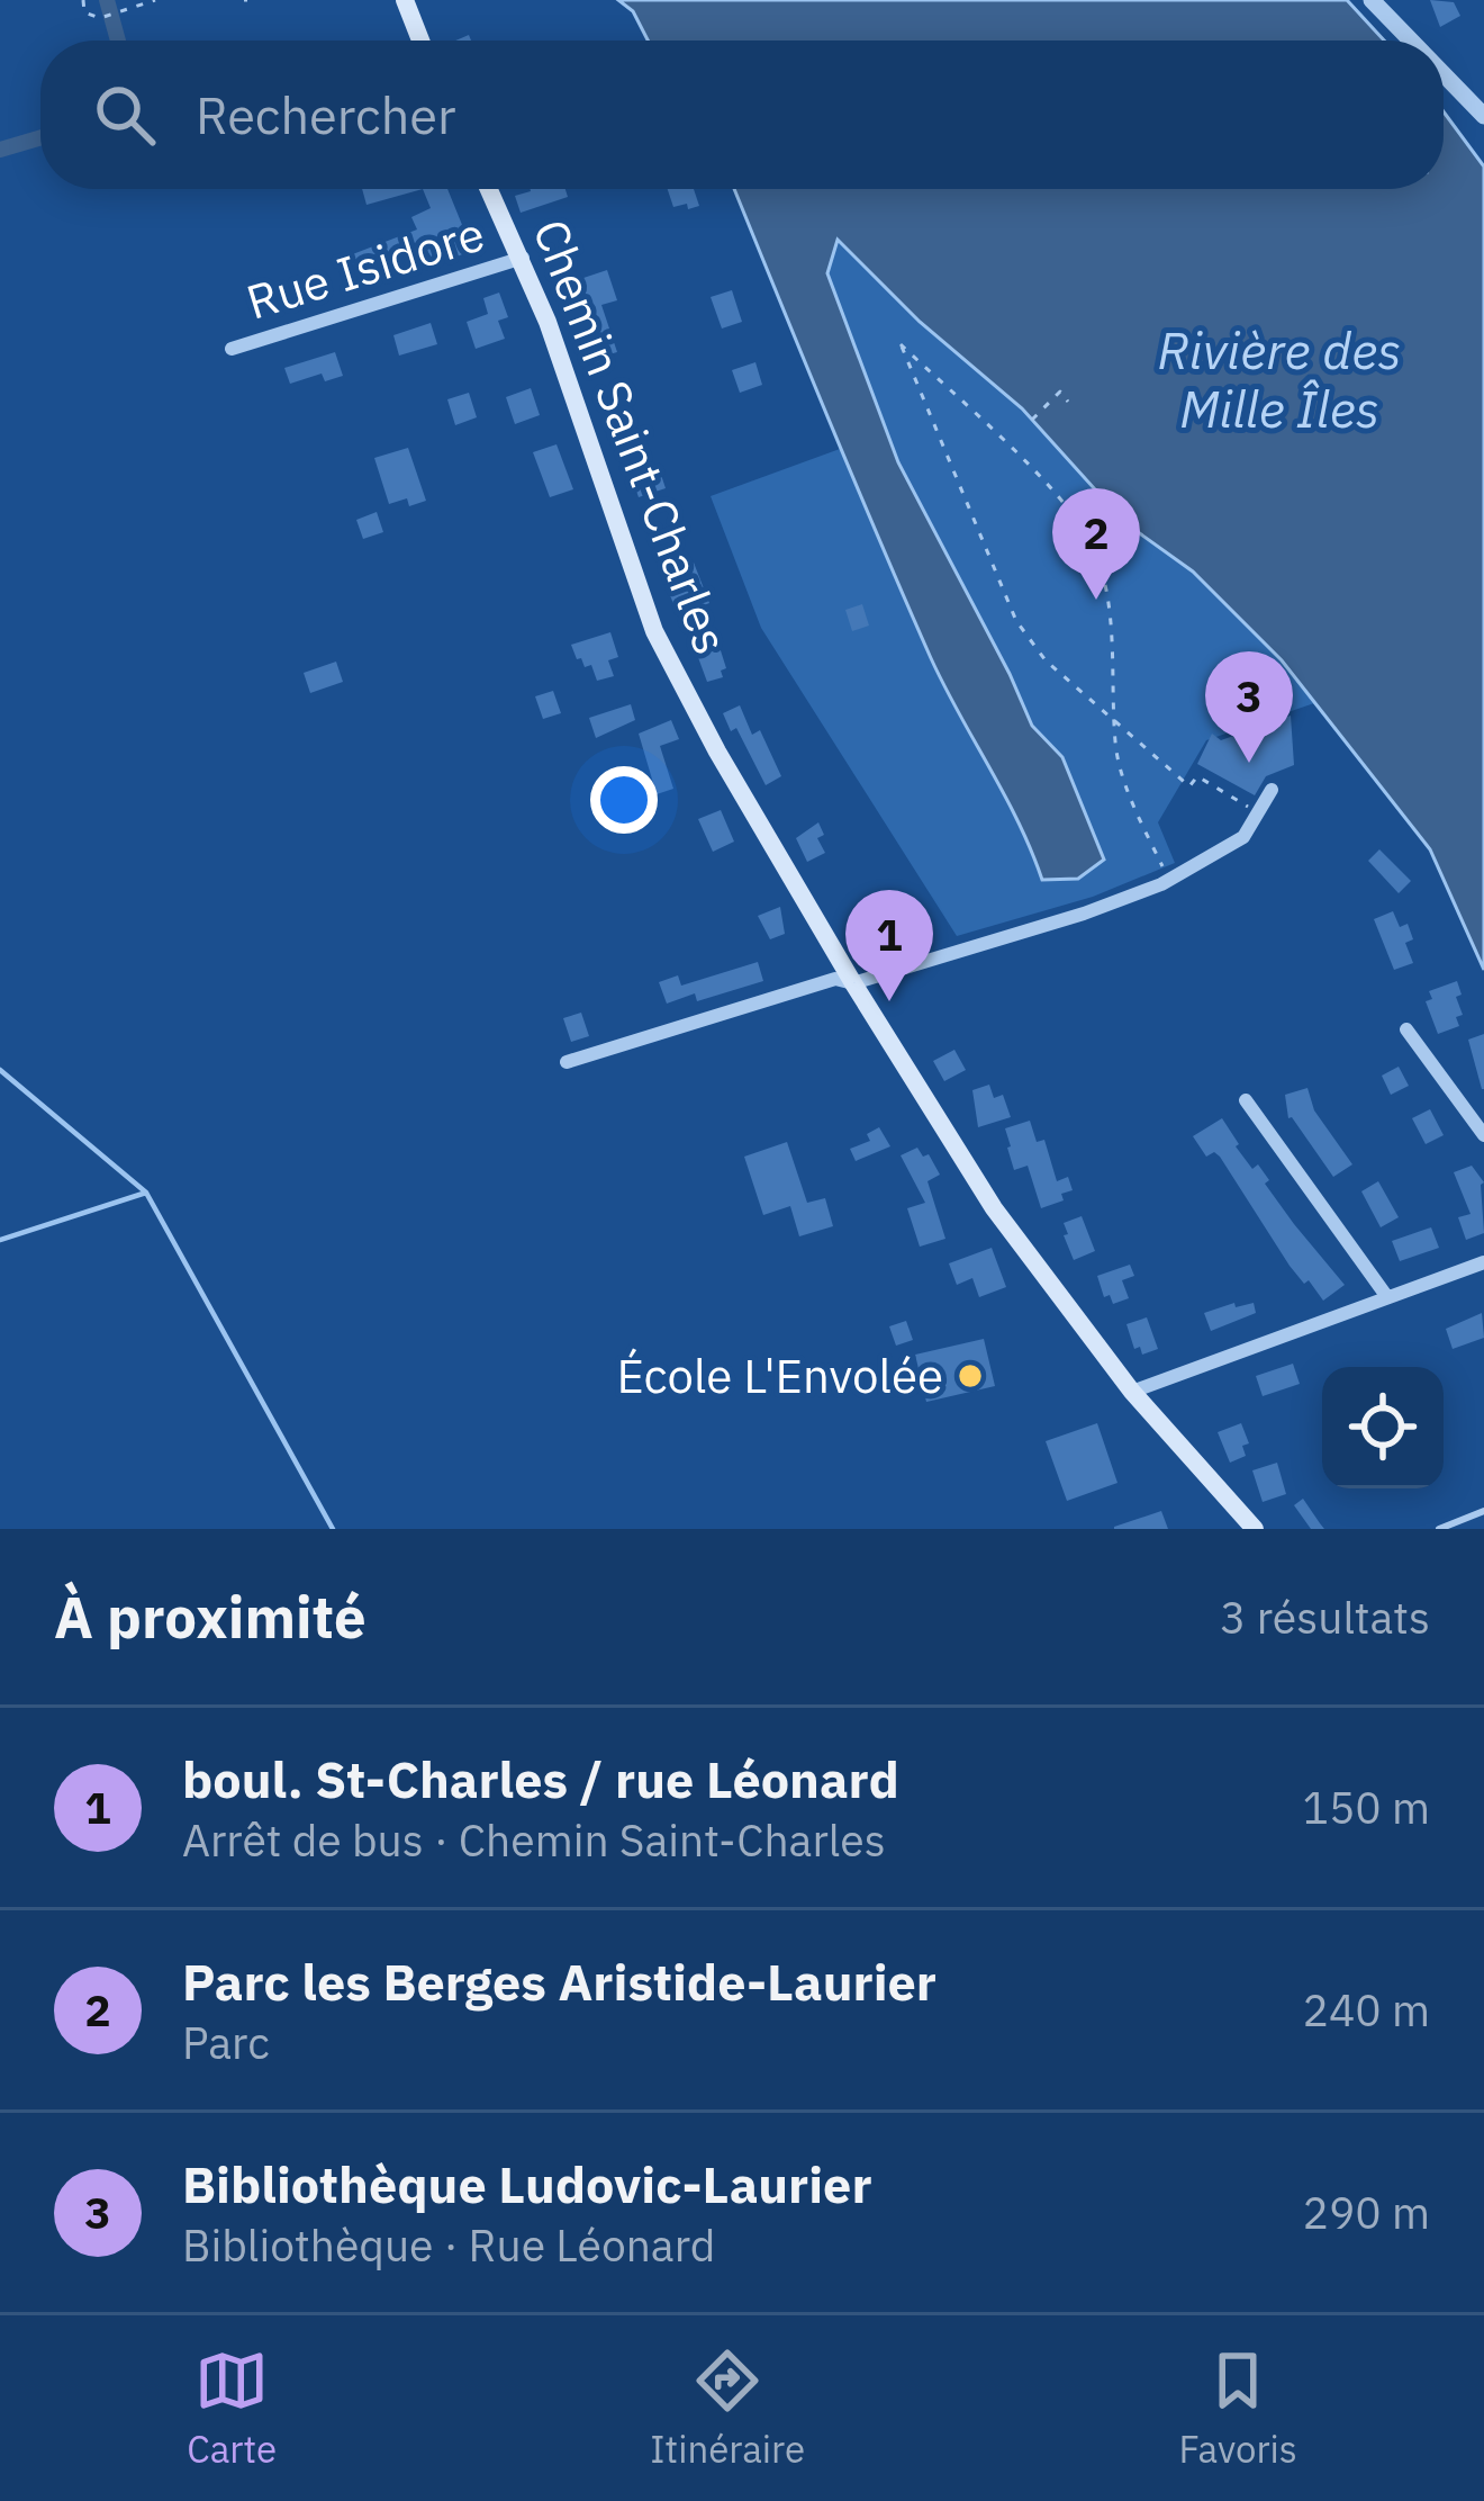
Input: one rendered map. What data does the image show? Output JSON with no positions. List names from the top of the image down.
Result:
{
  "streets": {
    "main road": ["Chemin Saint-Charles"],
    "street": ["Rue Isidore"]
  },
  "crossings": [
    ["Rue Isidore", "Chemin Saint-Charles"]
  ],
  "water": ["Rivière des Mille Îles"],
  "places": ["École L'Envolée"],
  "page": {
    "search": "Rechercher",
    "pins": ["2", "3", "1"],
    "heading": ["À proximité", "3 résultats"],
    "list": [
      {
        "mark": "1",
        "name": "boul. St-Charles / rue Léonard",
        "note": "Arrêt de bus · Chemin Saint-Charles",
        "value": "150 m"
      },
      {
        "mark": "2",
        "name": "Parc les Berges Aristide-Laurier",
        "note": "Parc",
        "value": "240 m"
      },
      {
        "mark": "3",
        "name": "Bibliothèque Ludovic-Laurier",
        "note": "Bibliothèque · Rue Léonard",
        "value": "290 m"
      }
    ],
    "nav": ["Carte", "Itinéraire", "Favoris"]
  }
}
